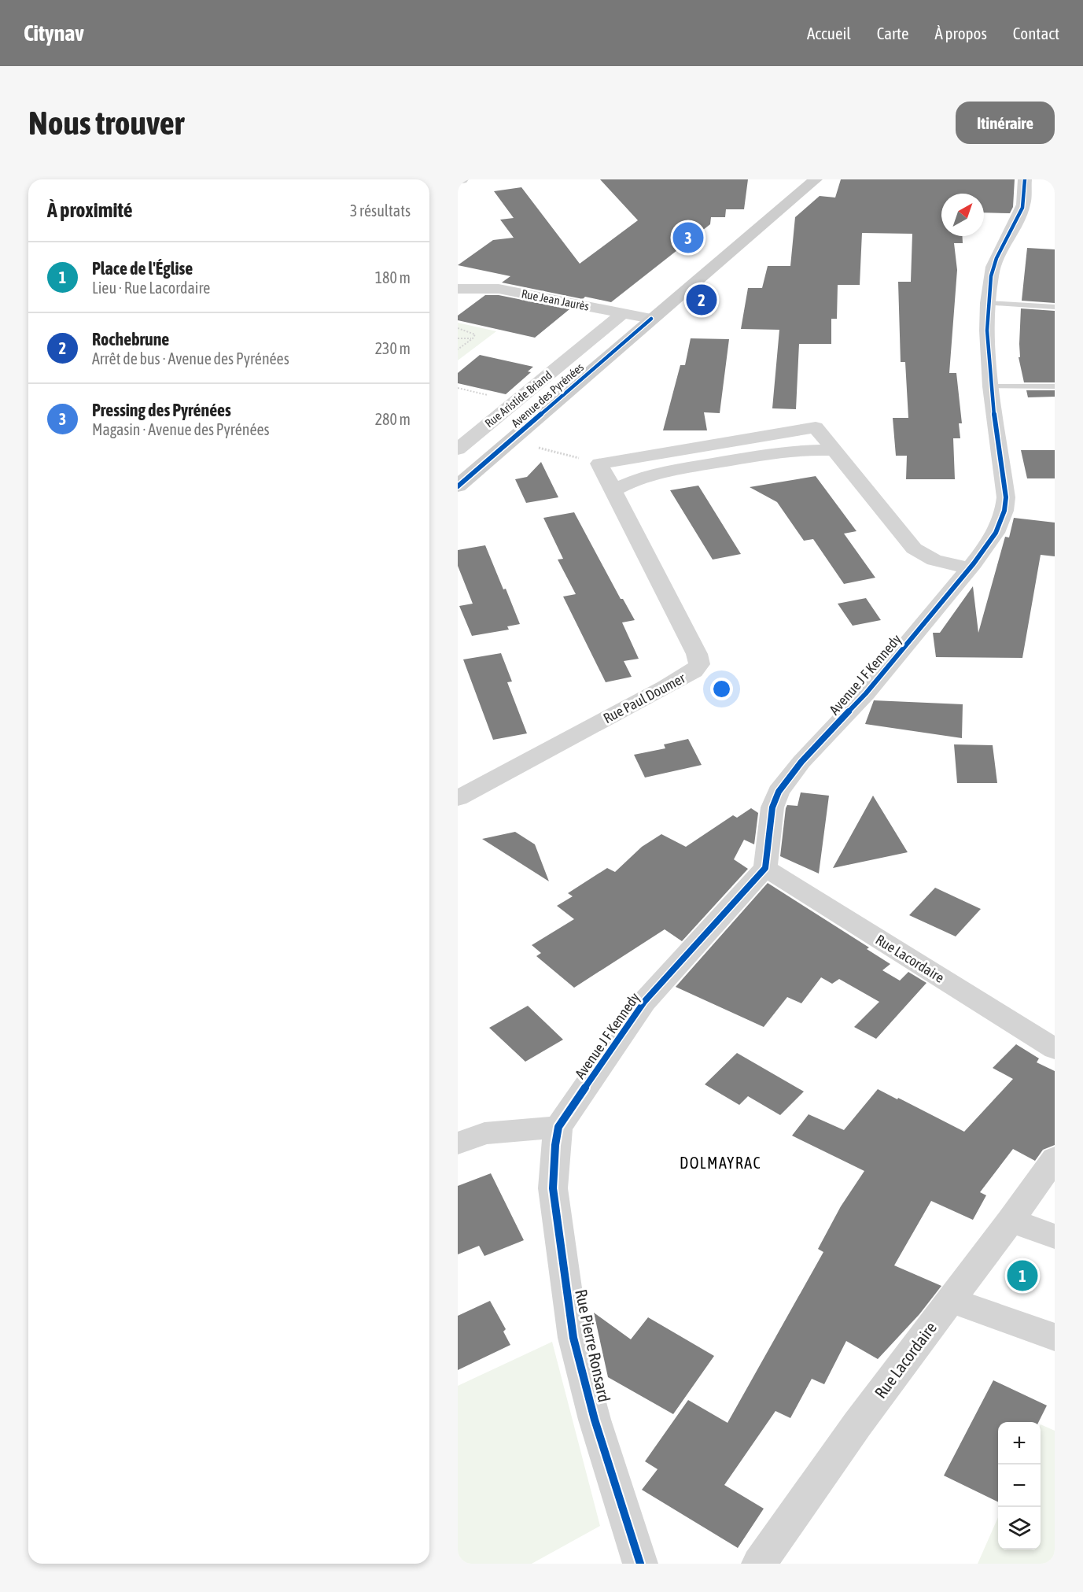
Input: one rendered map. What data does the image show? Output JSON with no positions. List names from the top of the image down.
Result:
{
  "streets": {
    "main road": ["Avenue des Pyrénées"],
    "street": [
      "Rue Jean Jaurès",
      "Rue Aristide Briand",
      "Avenue J F Kennedy",
      "Rue Paul Doumer",
      "Rue Lacordaire",
      "Rue Pierre Ronsard"
    ]
  },
  "crossings": [
    ["Rue Jean Jaurès", "Avenue des Pyrénées"],
    ["Rue Jean Jaurès", "Rue Aristide Briand"],
    ["Avenue J F Kennedy", "Rue Lacordaire"],
    ["Avenue J F Kennedy", "Rue Pierre Ronsard"]
  ],
  "districts": ["DOLMAYRAC"],
  "north": "top right",
  "page": {
    "header": "Citynav",
    "nav": [
      "Accueil",
      "Carte",
      "À propos",
      "Contact"
    ],
    "buttons": "Itinéraire",
    "title": "Nous trouver",
    "heading": ["À proximité", "3 résultats"],
    "pins": ["3", "2", "1"],
    "list": [
      {
        "mark": "1",
        "name": "Place de l'Église",
        "note": "Lieu · Rue Lacordaire",
        "value": "180 m"
      },
      {
        "mark": "2",
        "name": "Rochebrune",
        "note": "Arrêt de bus · Avenue des Pyrénées",
        "value": "230 m"
      },
      {
        "mark": "3",
        "name": "Pressing des Pyrénées",
        "note": "Magasin · Avenue des Pyrénées",
        "value": "280 m"
      }
    ],
    "map_buttons": ["+", "−"]
  }
}
